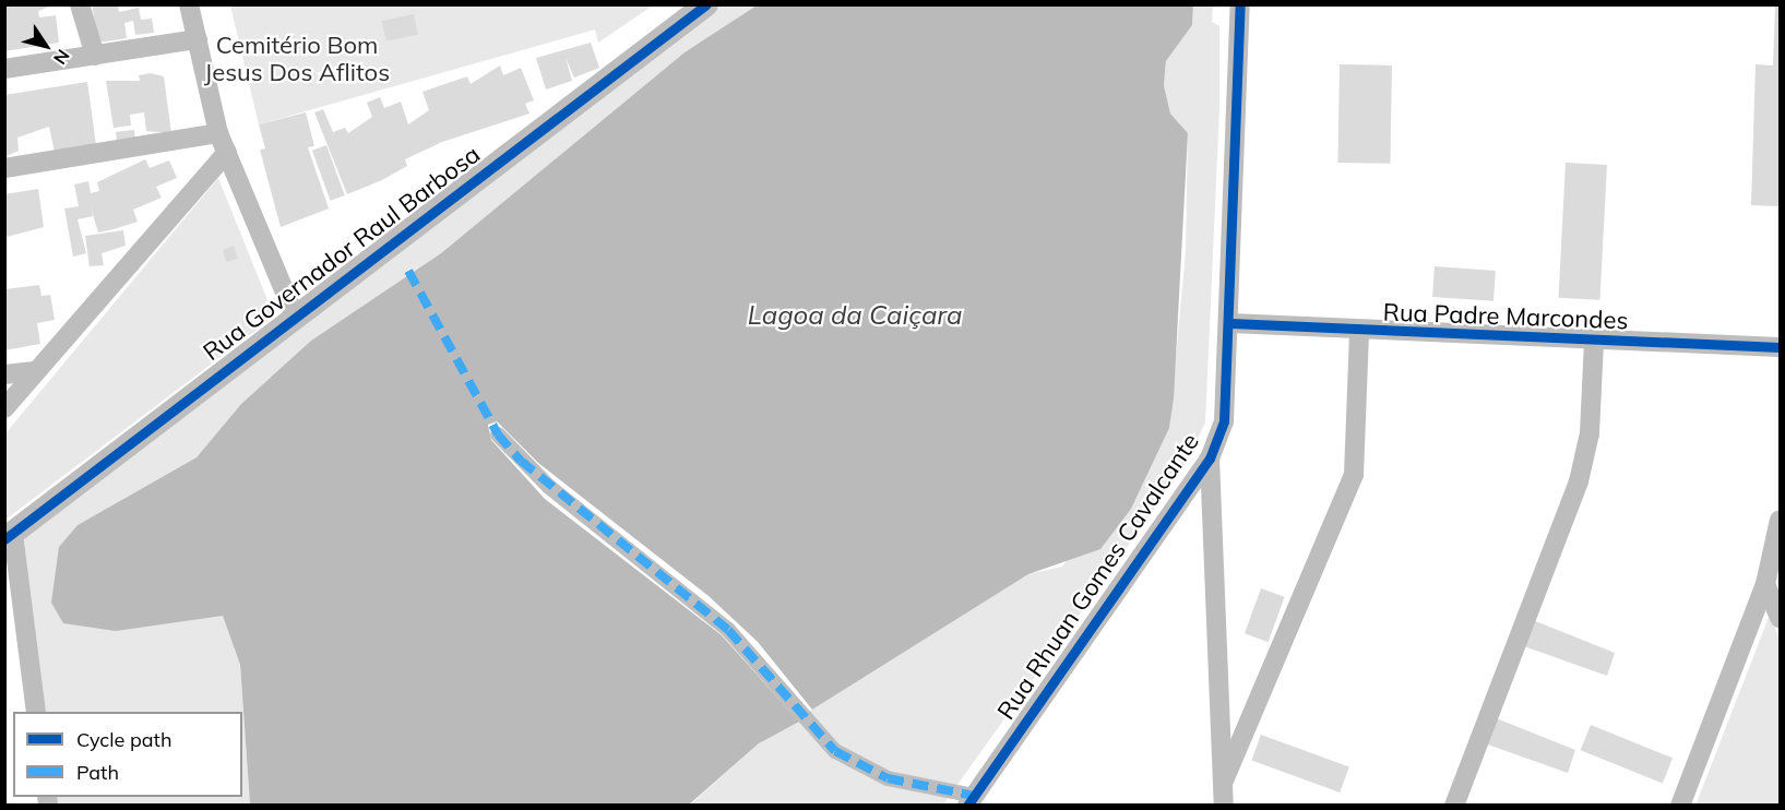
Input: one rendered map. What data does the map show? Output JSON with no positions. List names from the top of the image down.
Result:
{
  "streets": {
    "street": ["Rua Governador Raul Barbosa", "Rua Padre Marcondes", "Rua Rhuan Gomes Cavalcante"]
  },
  "crossings": [
    ["Rua Padre Marcondes", "Rua Rhuan Gomes Cavalcante"]
  ],
  "water": ["Lagoa da Caiçara"],
  "parks": ["Cemitério Bom Jesus Dos Aflitos"],
  "legend": ["Cycle path", "Path"],
  "north": "bottom right"
}
